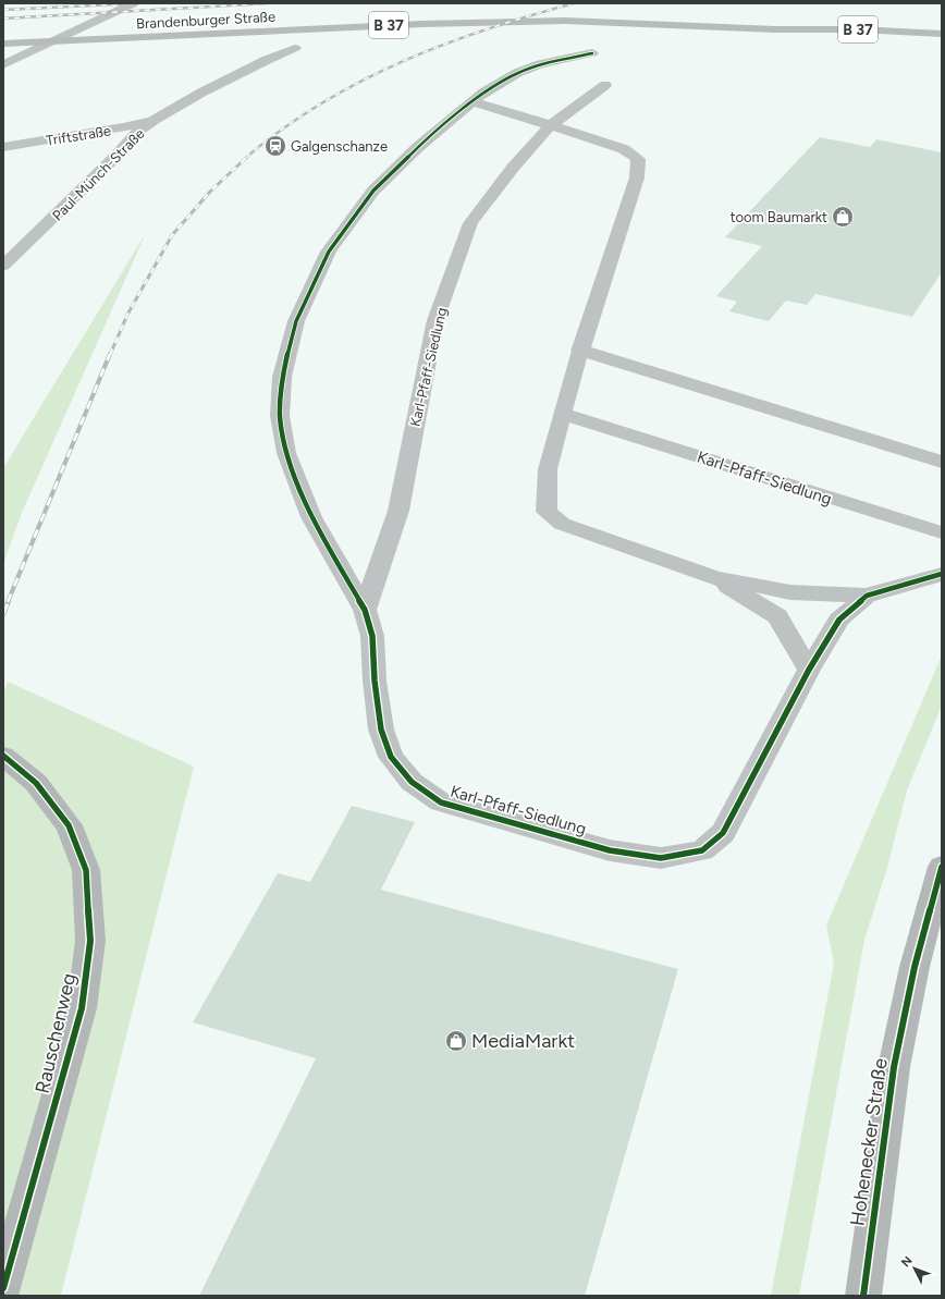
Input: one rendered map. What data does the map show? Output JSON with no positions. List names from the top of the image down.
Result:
{
  "streets": {
    "main road": ["Brandenburger Straße", "B 37"],
    "street": [
      "Triftstraße",
      "Paul-Münch-Straße",
      "Karl-Pfaff-Siedlung",
      "Rauschenweg",
      "Hohenecker Straße"
    ]
  },
  "crossings": [
    ["Triftstraße", "Paul-Münch-Straße"]
  ],
  "places": {
    "station": ["Galgenschanze"],
    "shop": ["toom Baumarkt", "MediaMarkt"]
  },
  "north": "top left"
}
